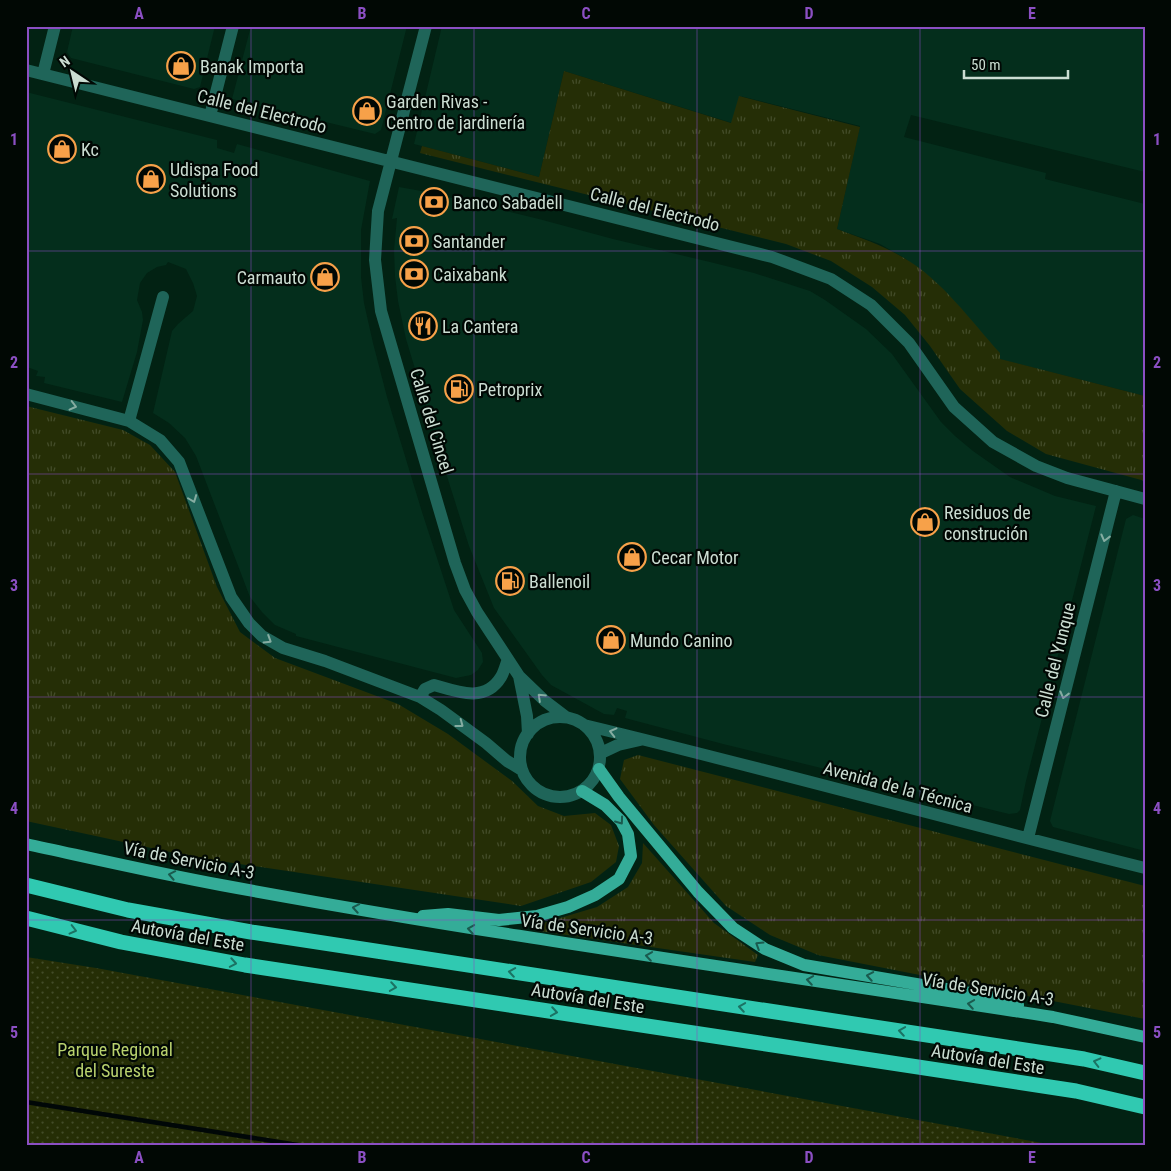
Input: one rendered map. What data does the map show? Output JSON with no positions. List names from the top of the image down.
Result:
{
  "streets": {
    "highway": ["Autovía del Este"],
    "main road": ["Vía de Servicio A-3"],
    "street": [
      "Calle del Electrodo",
      "Calle del Cincel",
      "Calle del Yunque",
      "Avenida de la Técnica"
    ]
  },
  "crossings": [
    ["Calle del Electrodo", "Calle del Cincel"],
    ["Calle del Electrodo", "Calle del Yunque"],
    ["Calle del Yunque", "Avenida de la Técnica"]
  ],
  "one_way": ["Calle del Yunque", "Vía de Servicio A-3"],
  "parks": ["Parque Regional del Sureste"],
  "places": {
    "shop": [
      "Banak Importa",
      "Garden Rivas - Centro de jardinería",
      "Kc",
      "Udispa Food Solutions",
      "Carmauto",
      "Residuos de construción",
      "Cecar Motor",
      "Mundo Canino"
    ],
    "bank": ["Banco Sabadell", "Santander", "Caixabank"],
    "restaurant": ["La Cantera"],
    "fuel station": ["Petroprix", "Ballenoil"]
  },
  "scale_bar": "50 m",
  "north": "top left",
  "grid": {
    "columns": [
      "A",
      "B",
      "C",
      "D",
      "E"
    ],
    "rows": [
      "1",
      "2",
      "3",
      "4",
      "5"
    ]
  }
}
